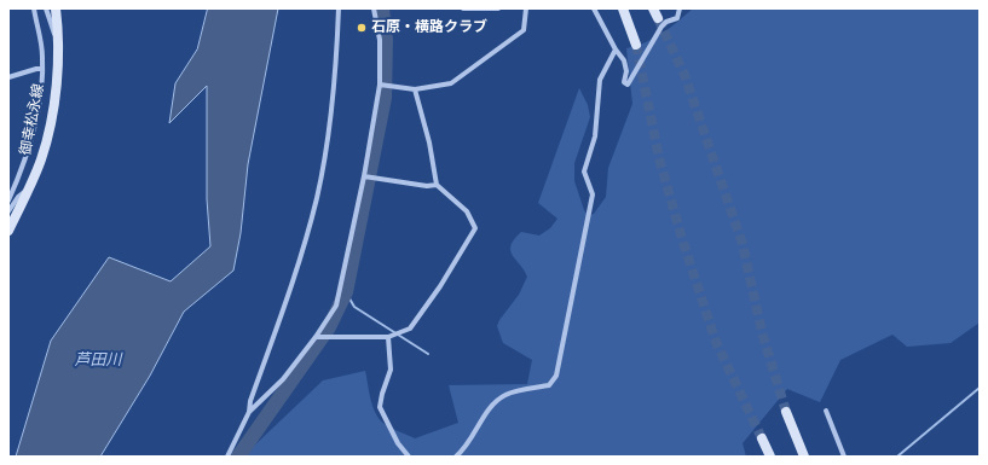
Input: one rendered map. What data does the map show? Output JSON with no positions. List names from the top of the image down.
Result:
{
  "streets": {
    "main road": ["御幸松永線"]
  },
  "water": ["芦田川"],
  "places": ["石原・横路クラブ"]
}
